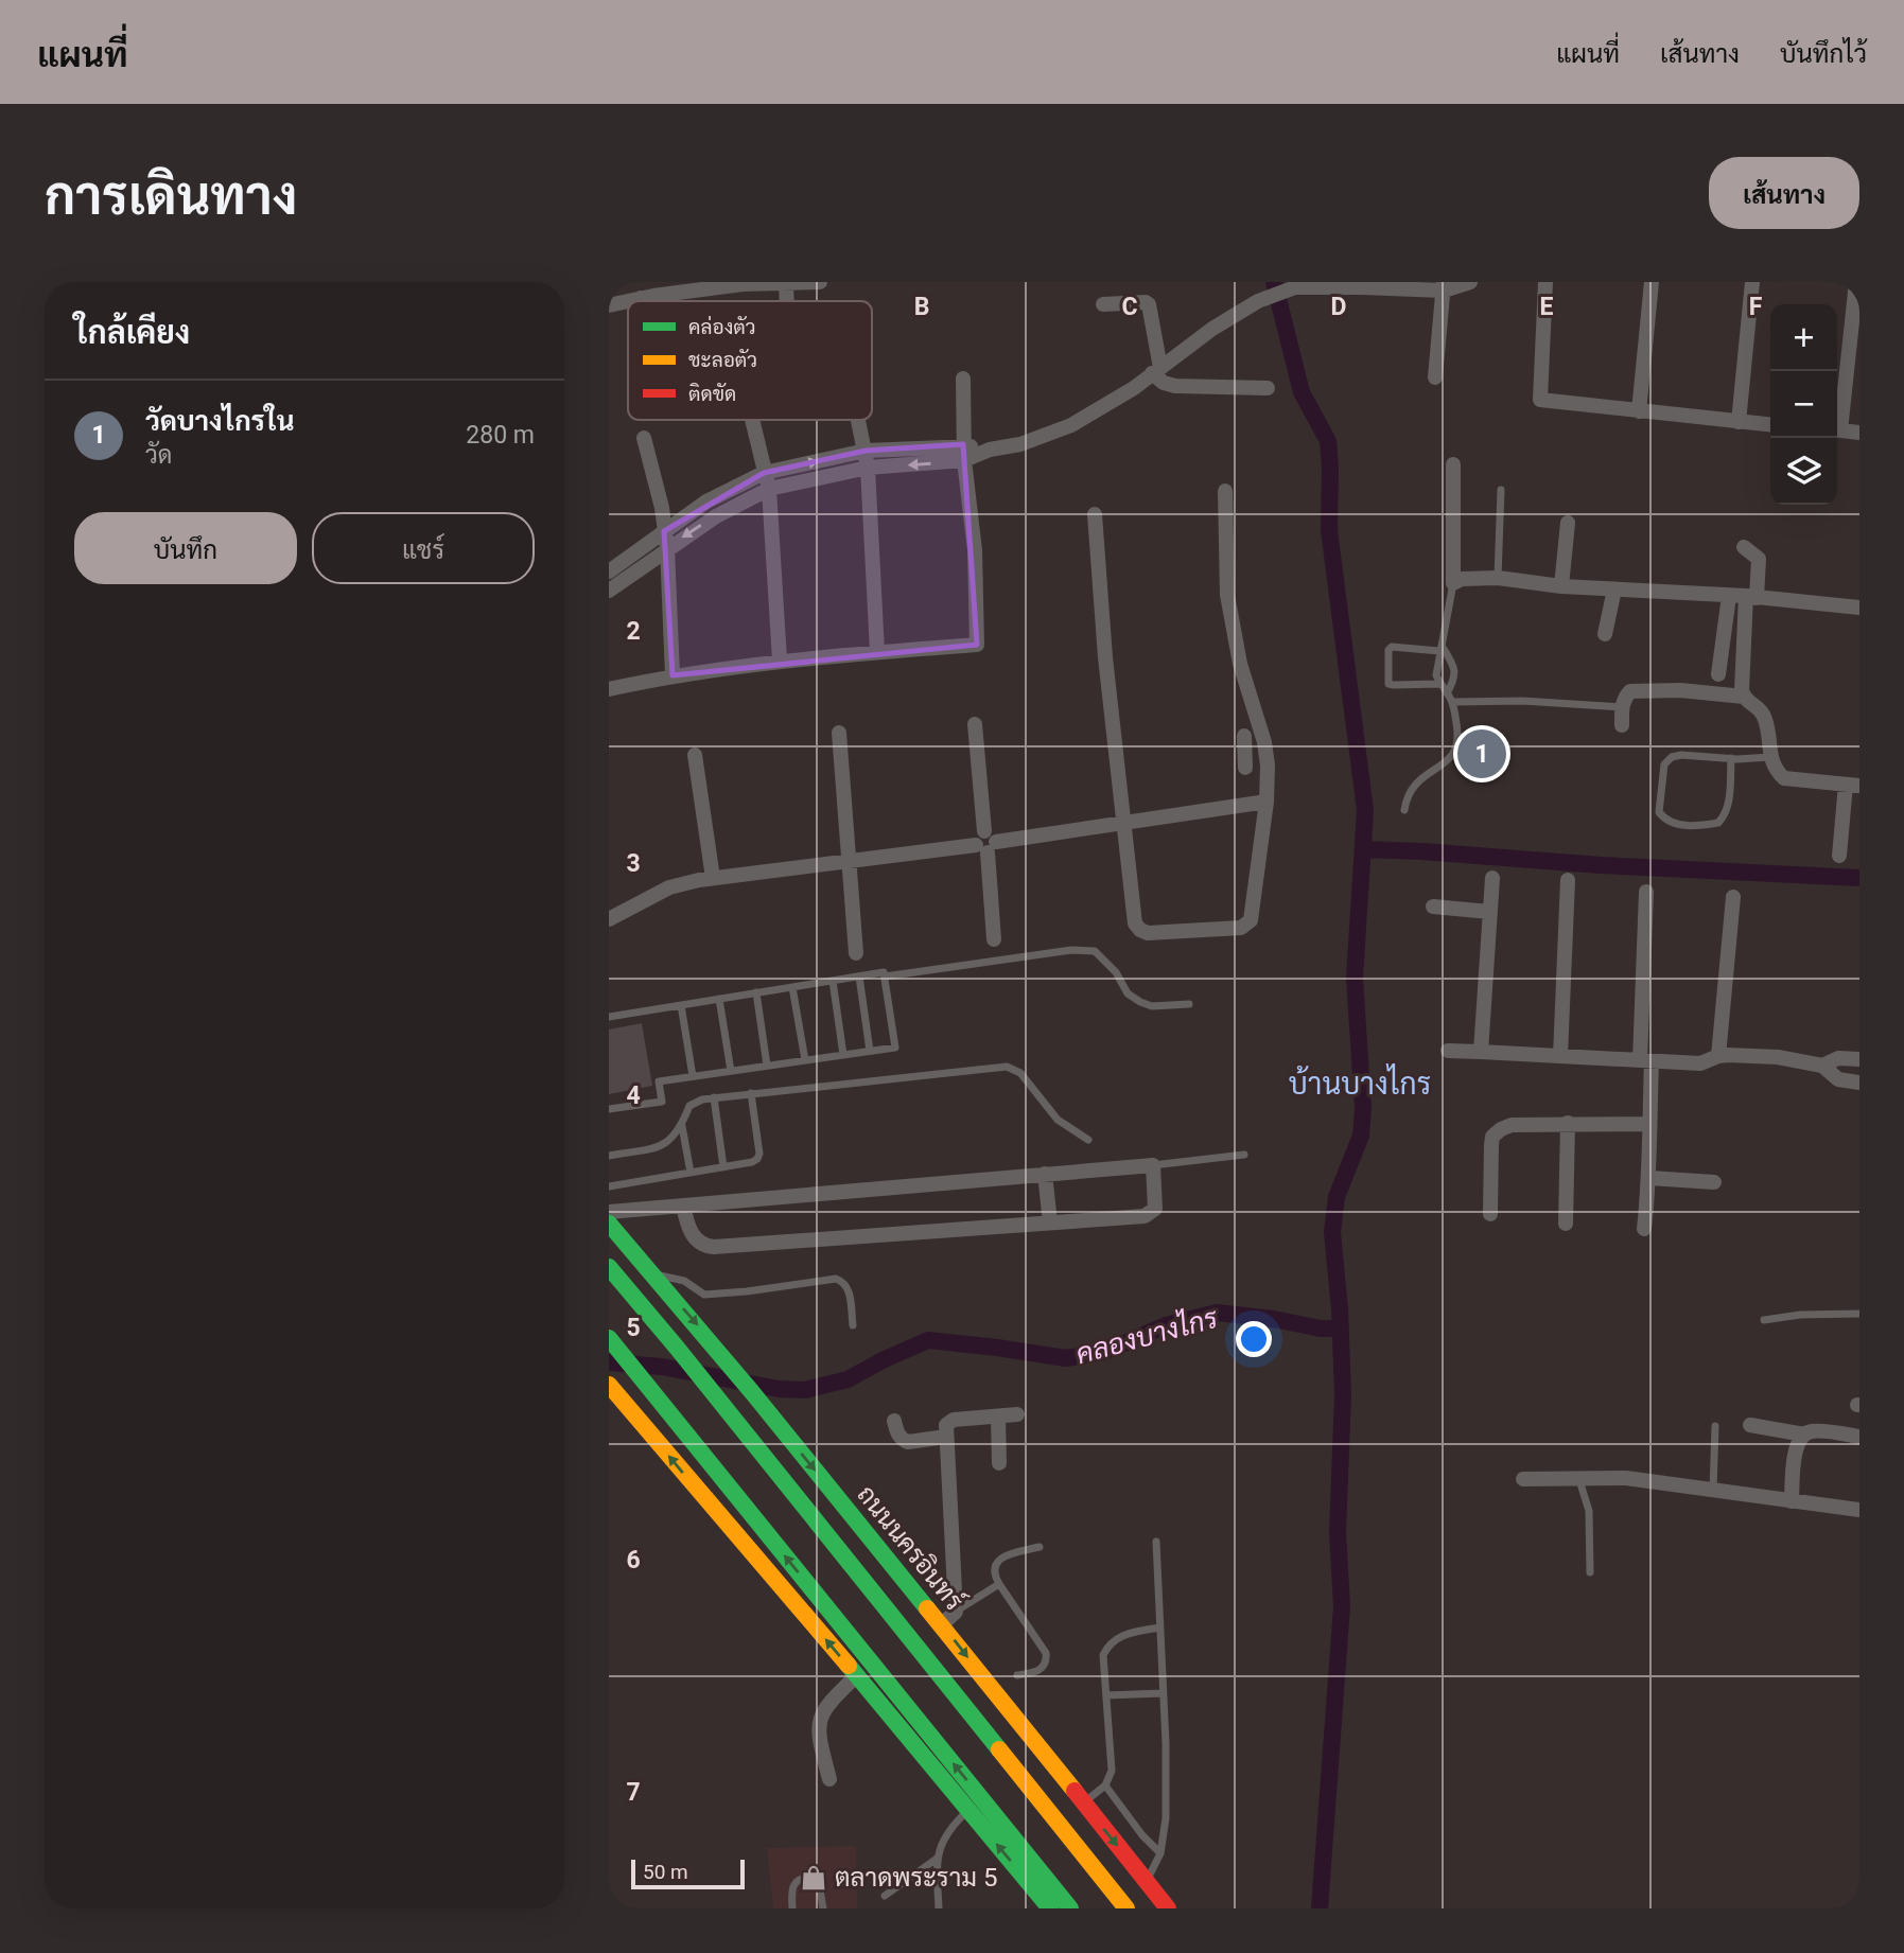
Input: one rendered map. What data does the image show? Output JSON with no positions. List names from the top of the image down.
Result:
{
  "streets": {
    "main road": ["ถนนนครอินทร์"]
  },
  "districts": ["บ้านบางไกร"],
  "water": ["คลองบางไกร"],
  "places": {
    "shop": ["ตลาดพระราม 5"]
  },
  "legend": ["คล่องตัว", "ชะลอตัว", "ติดขัด"],
  "scale_bar": "50 m",
  "page": {
    "header": "แผนที่",
    "nav": ["แผนที่", "เส้นทาง", "บันทึกไว้"],
    "buttons": [
      "เส้นทาง",
      ["บันทึก", "แชร์"]
    ],
    "title": "การเดินทาง",
    "heading": "ใกล้เคียง",
    "map_buttons": ["+", "−"],
    "list": [
      {
        "mark": "1",
        "name": "วัดบางไกรใน",
        "note": "วัด",
        "value": "280 m"
      }
    ],
    "pins": "1",
    "scale": "50 m"
  },
  "grid": {
    "columns": [
      "B",
      "C",
      "D",
      "E",
      "F"
    ],
    "rows": [
      "2",
      "3",
      "4",
      "5",
      "6",
      "7"
    ]
  }
}
